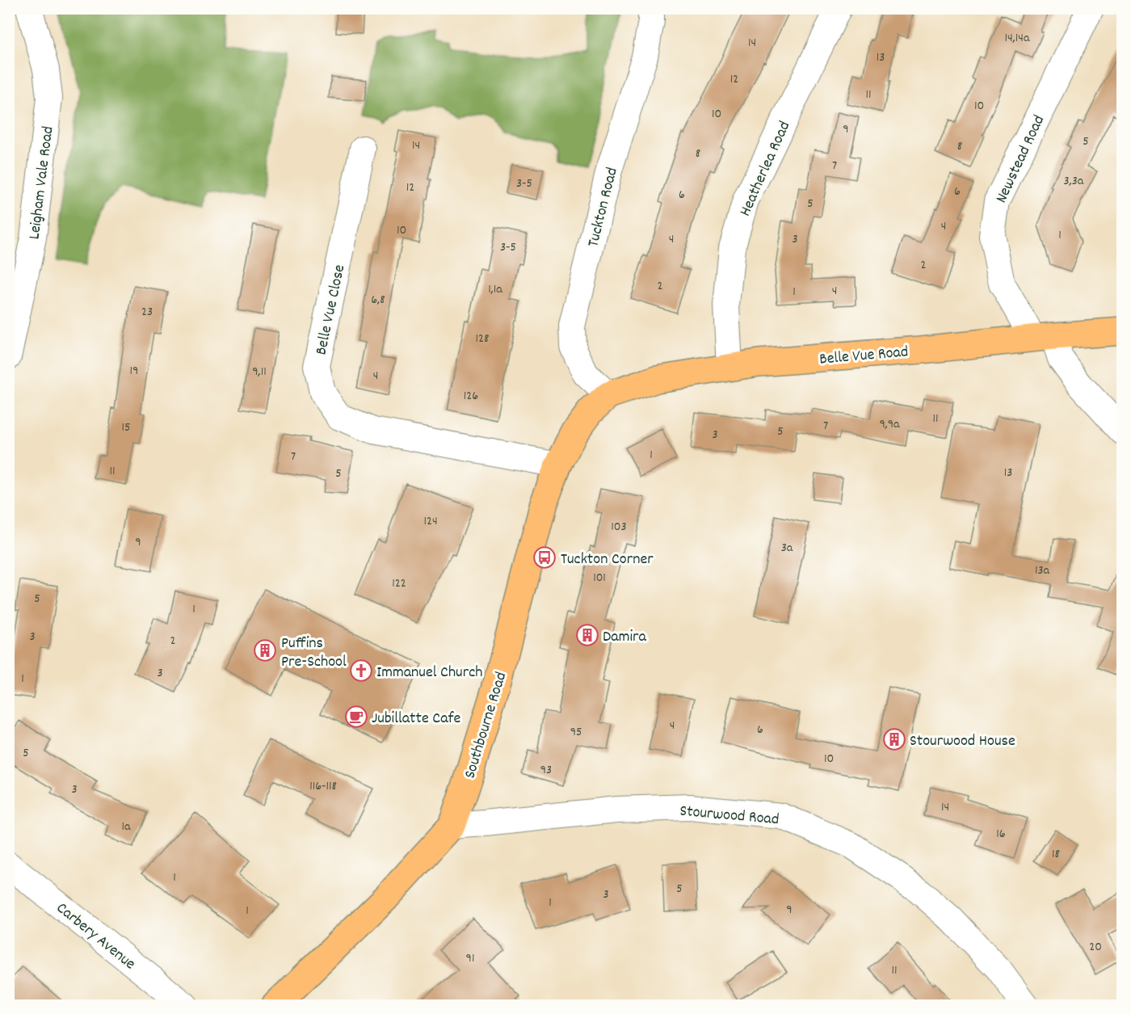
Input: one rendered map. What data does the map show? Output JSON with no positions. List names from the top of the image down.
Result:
{
  "streets": {
    "main road": ["Belle Vue Road", "Southbourne Road"],
    "street": [
      "Newstead Road",
      "Heatherlea Road",
      "Leigham Vale Road",
      "Tuckton Road",
      "Belle Vue Close",
      "Stourwood Road",
      "Carbery Avenue"
    ]
  },
  "crossings": [
    ["Newstead Road", "Belle Vue Road"],
    ["Heatherlea Road", "Belle Vue Road"],
    ["Tuckton Road", "Belle Vue Road"],
    ["Tuckton Road", "Southbourne Road"],
    ["Belle Vue Close", "Southbourne Road"],
    ["Belle Vue Road", "Southbourne Road"],
    ["Southbourne Road", "Stourwood Road"]
  ],
  "places": {
    "bus stop": ["Tuckton Corner"],
    "building": ["Damira", "Puffins Pre-School", "Stourwood House"],
    "church": ["Immanuel Church"],
    "cafe": ["Jubillatte Cafe"]
  },
  "house_numbers": [
    "14,14a",
    "14",
    "13",
    "12",
    "11",
    "10",
    "10",
    "9",
    "5",
    "14",
    "8",
    "8",
    "7",
    "3,3a",
    "3-5",
    "12",
    "6",
    "6",
    "5",
    "4",
    "10",
    "1",
    "4",
    "3",
    "3-5",
    "2",
    "2",
    "1,1a",
    "4",
    "1",
    "6,8",
    "23",
    "128",
    "19",
    "9,11",
    "4",
    "126",
    "11",
    "9,9a",
    "7",
    "15",
    "5",
    "3",
    "1",
    "7",
    "11",
    "13",
    "5",
    "124",
    "103",
    "9",
    "3a",
    "13a",
    "101",
    "122",
    "5",
    "1",
    "3",
    "2",
    "3",
    "1",
    "4",
    "6",
    "95",
    "5",
    "10",
    "93",
    "116-118",
    "3",
    "14",
    "1a",
    "16",
    "18",
    "1",
    "5",
    "3",
    "1",
    "9",
    "1",
    "20",
    "91",
    "11"
  ]
}
